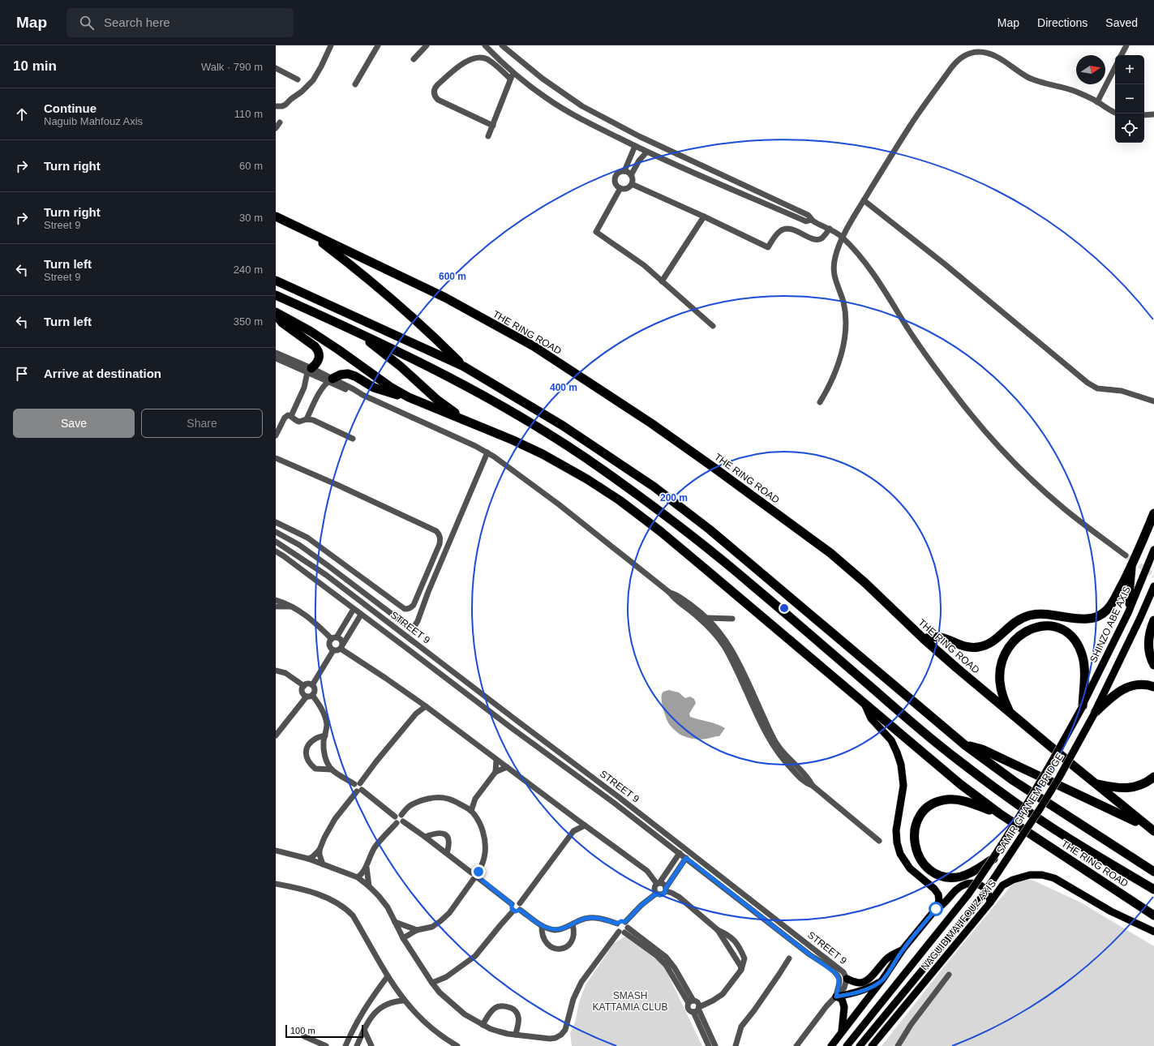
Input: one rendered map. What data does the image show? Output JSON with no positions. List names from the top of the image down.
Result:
{
  "streets": {
    "highway": ["THE RING ROAD"],
    "main road": ["SHINZO ABE AXIS", "SAMIR GHANEM BRIDGE", "NAGUIB MAHFOUZ AXIS"],
    "street": ["STREET 9"]
  },
  "crossings": [
    ["SHINZO ABE AXIS", "SAMIR GHANEM BRIDGE"]
  ],
  "parks": ["SMASH KATTAMIA CLUB"],
  "scale_bar": "100 m",
  "north": "right",
  "page": {
    "header": "Map",
    "search": "Search here",
    "nav": ["Map", "Directions", "Saved"],
    "heading": ["10 min", "Walk · 790 m"],
    "map_buttons": ["+", "−"],
    "list": [
      ["Continue", "Naguib Mahfouz Axis", "110 m"],
      ["Turn right", "60 m"],
      ["Turn right", "Street 9", "30 m"],
      ["Turn left", "Street 9", "240 m"],
      ["Turn left", "350 m"],
      "Arrive at destination"
    ],
    "buttons": ["Save", "Share"],
    "scale": "100 m"
  },
  "rings": ["600 m", "400 m", "200 m"]
}
